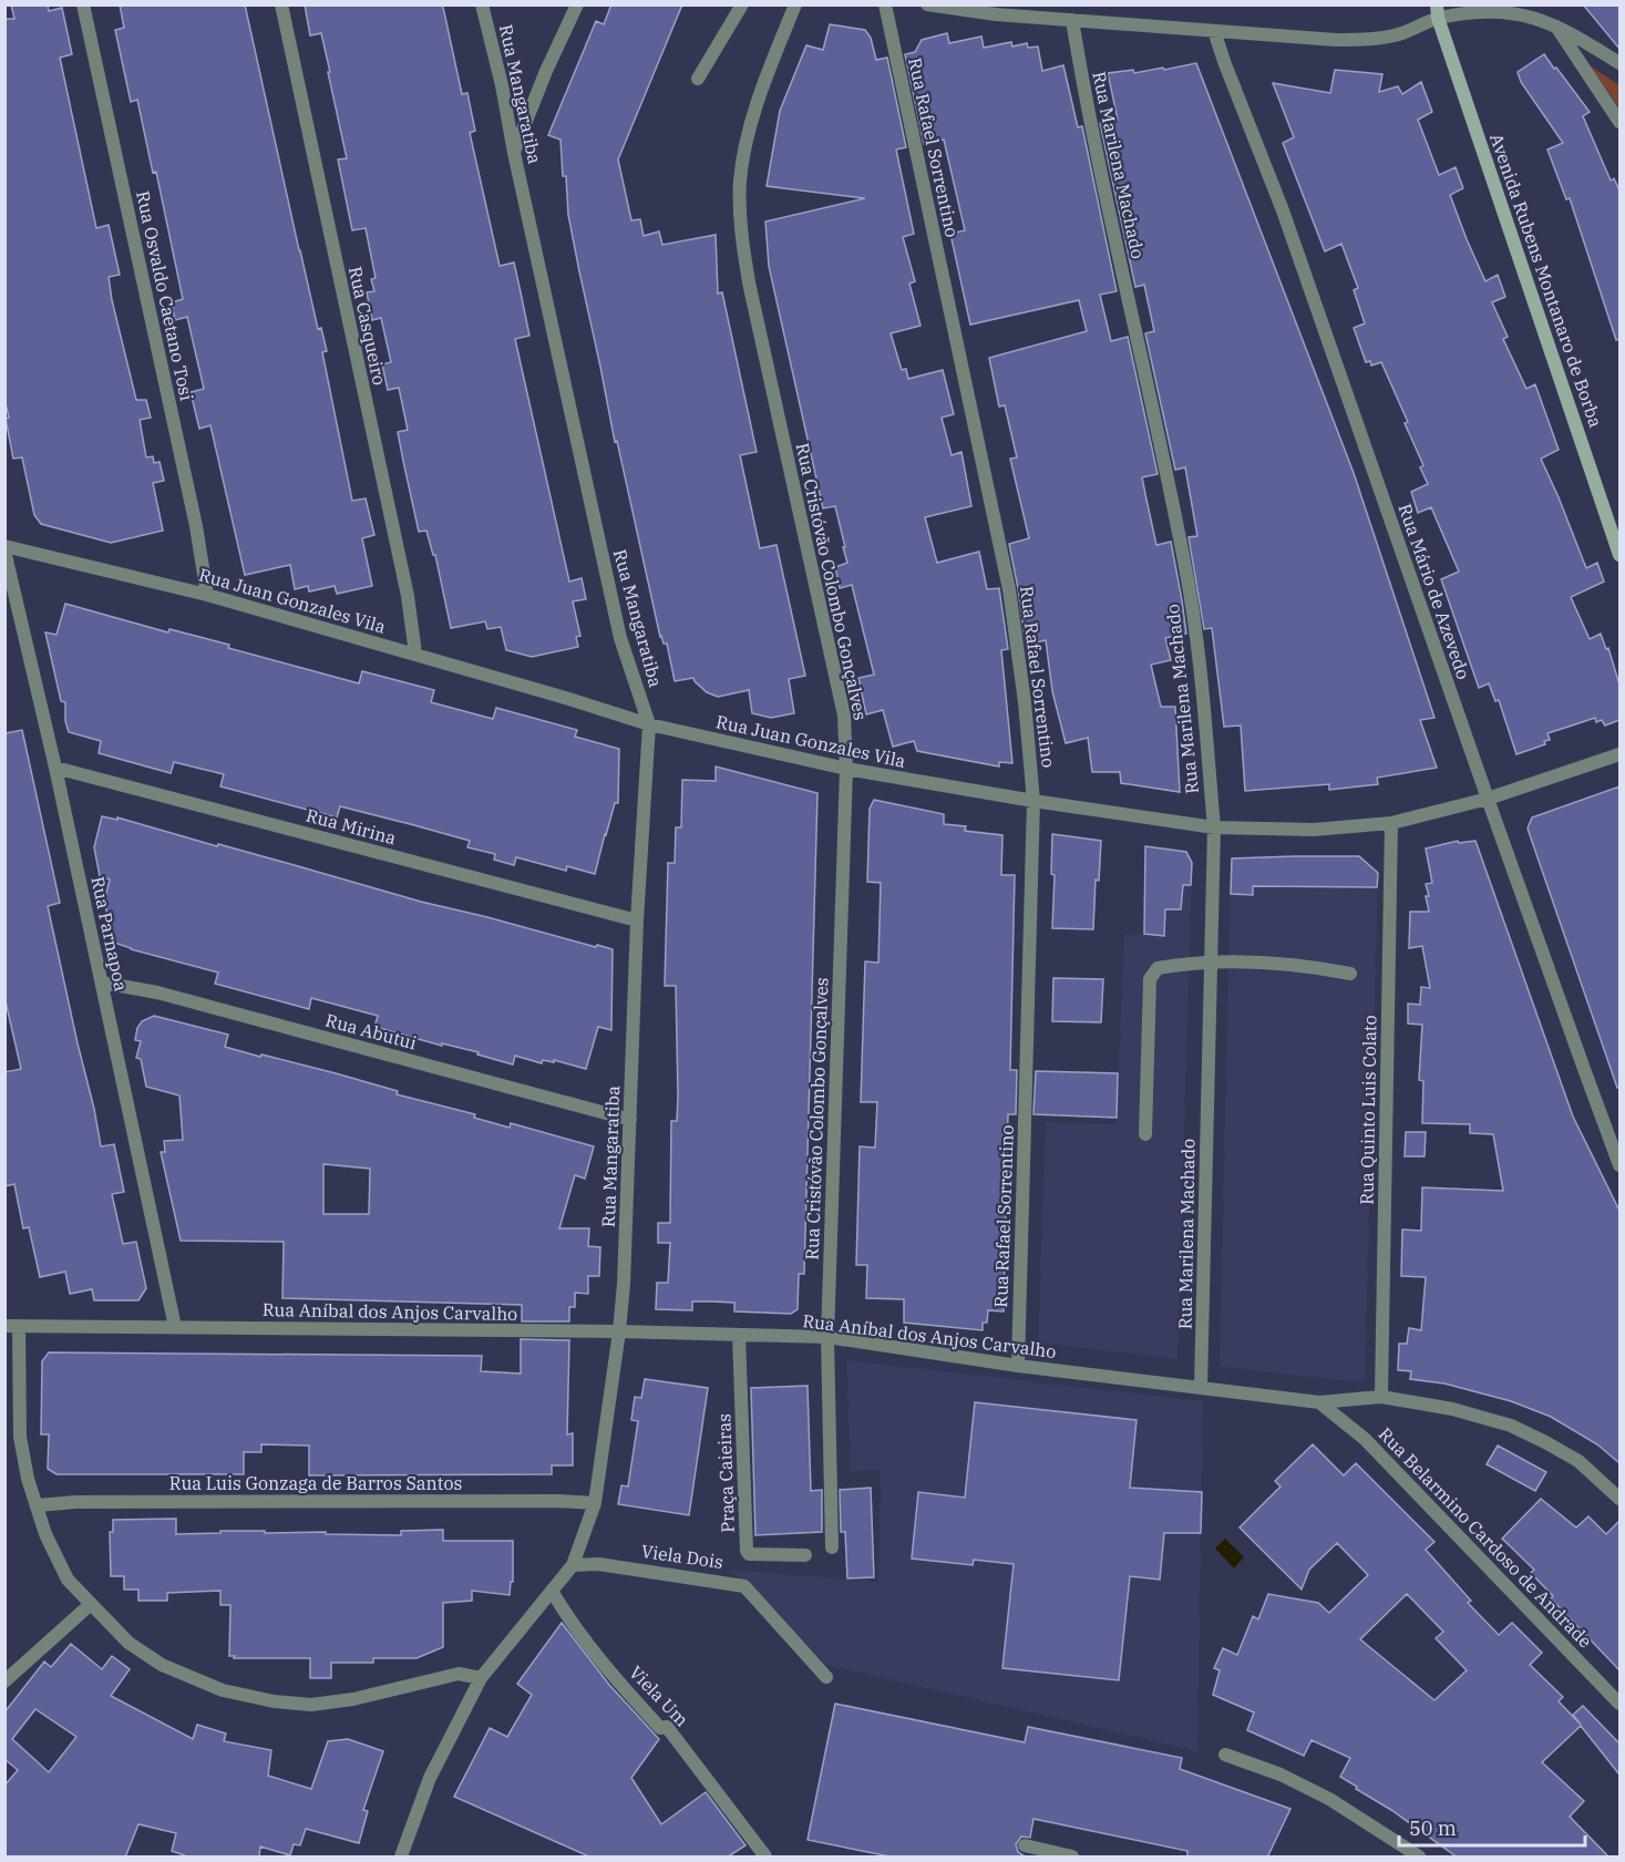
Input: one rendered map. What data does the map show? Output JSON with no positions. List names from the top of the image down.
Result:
{
  "streets": {
    "street": [
      "Rua Mangaratiba",
      "Rua Rafael Sorrentino",
      "Rua Marilena Machado",
      "Avenida Rubens Montanaro de Borba",
      "Rua Osvaldo Caetano Tosi",
      "Rua Casqueiro",
      "Rua Cristóvão Colombo Gonçalves",
      "Rua Mário de Azevedo",
      "Rua Juan Gonzales Vila",
      "Rua Mirina",
      "Rua Parnapoa",
      "Rua Abutui",
      "Rua Quinto Luis Colato",
      "Rua Aníbal dos Anjos Carvalho",
      "Praça Caieiras",
      "Rua Luis Gonzaga de Barros Santos",
      "Rua Belarmino Cardoso de Andrade",
      "Viela Dois",
      "Viela Um"
    ]
  },
  "crossings": [
    ["Rua Mangaratiba", "Rua Juan Gonzales Vila"],
    ["Rua Mangaratiba", "Rua Mirina"],
    ["Rua Mangaratiba", "Rua Abutui"],
    ["Rua Mangaratiba", "Rua Aníbal dos Anjos Carvalho"],
    ["Rua Mangaratiba", "Rua Luis Gonzaga de Barros Santos"],
    ["Rua Mangaratiba", "Viela Dois"],
    ["Rua Mangaratiba", "Viela Um"],
    ["Rua Rafael Sorrentino", "Rua Juan Gonzales Vila"],
    ["Rua Rafael Sorrentino", "Rua Aníbal dos Anjos Carvalho"],
    ["Rua Marilena Machado", "Rua Juan Gonzales Vila"],
    ["Rua Marilena Machado", "Rua Aníbal dos Anjos Carvalho"],
    ["Rua Osvaldo Caetano Tosi", "Rua Juan Gonzales Vila"],
    ["Rua Casqueiro", "Rua Juan Gonzales Vila"],
    ["Rua Cristóvão Colombo Gonçalves", "Rua Juan Gonzales Vila"],
    ["Rua Cristóvão Colombo Gonçalves", "Rua Aníbal dos Anjos Carvalho"],
    ["Rua Mário de Azevedo", "Rua Juan Gonzales Vila"],
    ["Rua Juan Gonzales Vila", "Rua Parnapoa"],
    ["Rua Juan Gonzales Vila", "Rua Quinto Luis Colato"],
    ["Rua Mirina", "Rua Parnapoa"],
    ["Rua Parnapoa", "Rua Abutui"],
    ["Rua Parnapoa", "Rua Aníbal dos Anjos Carvalho"],
    ["Rua Quinto Luis Colato", "Rua Aníbal dos Anjos Carvalho"],
    ["Rua Aníbal dos Anjos Carvalho", "Praça Caieiras"],
    ["Rua Aníbal dos Anjos Carvalho", "Rua Belarmino Cardoso de Andrade"]
  ],
  "scale_bar": "50 m"
}
